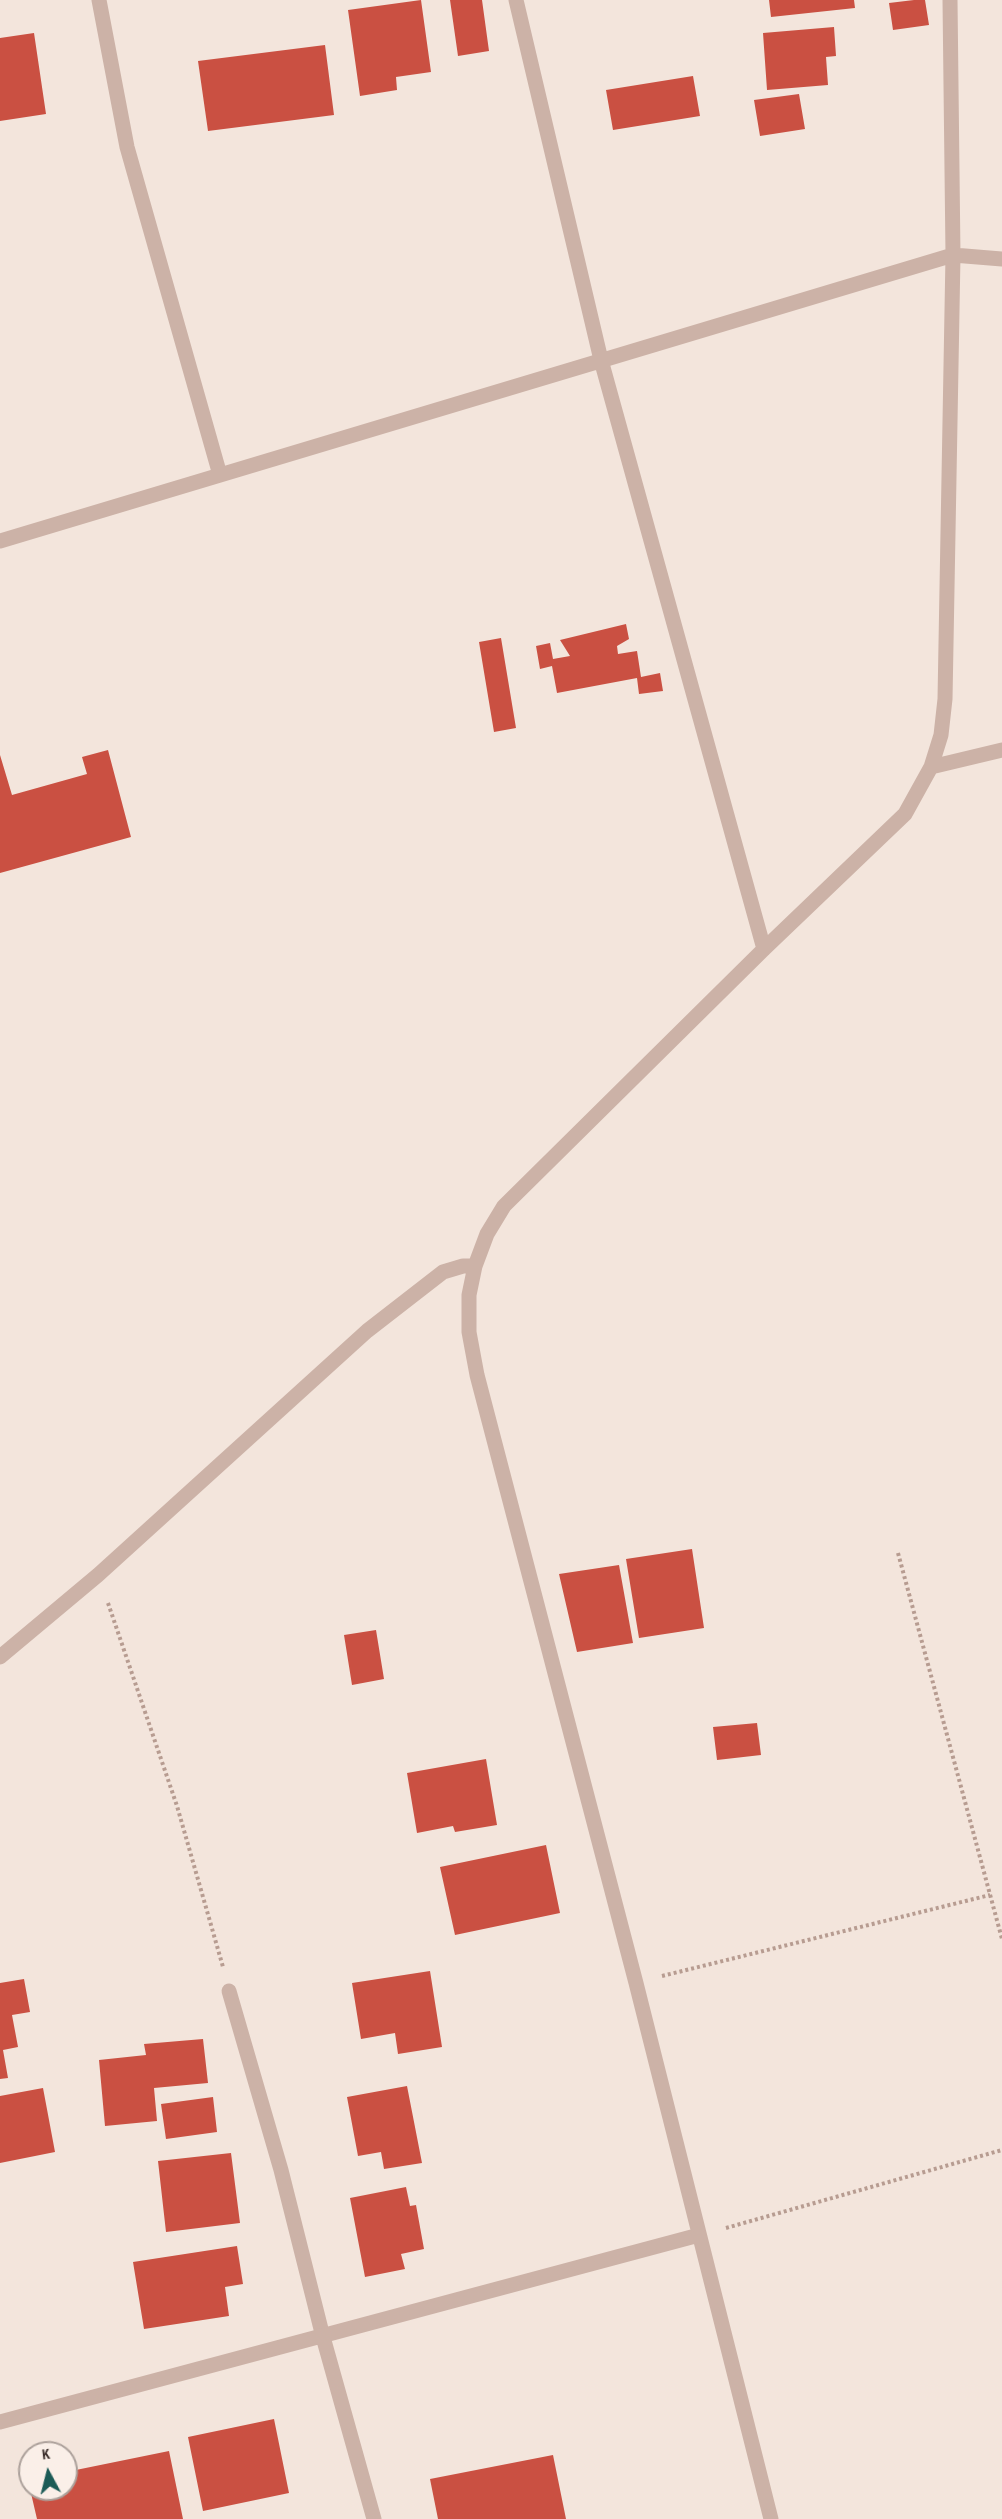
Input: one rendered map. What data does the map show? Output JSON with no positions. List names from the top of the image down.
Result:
{
  "north": "top"
}
